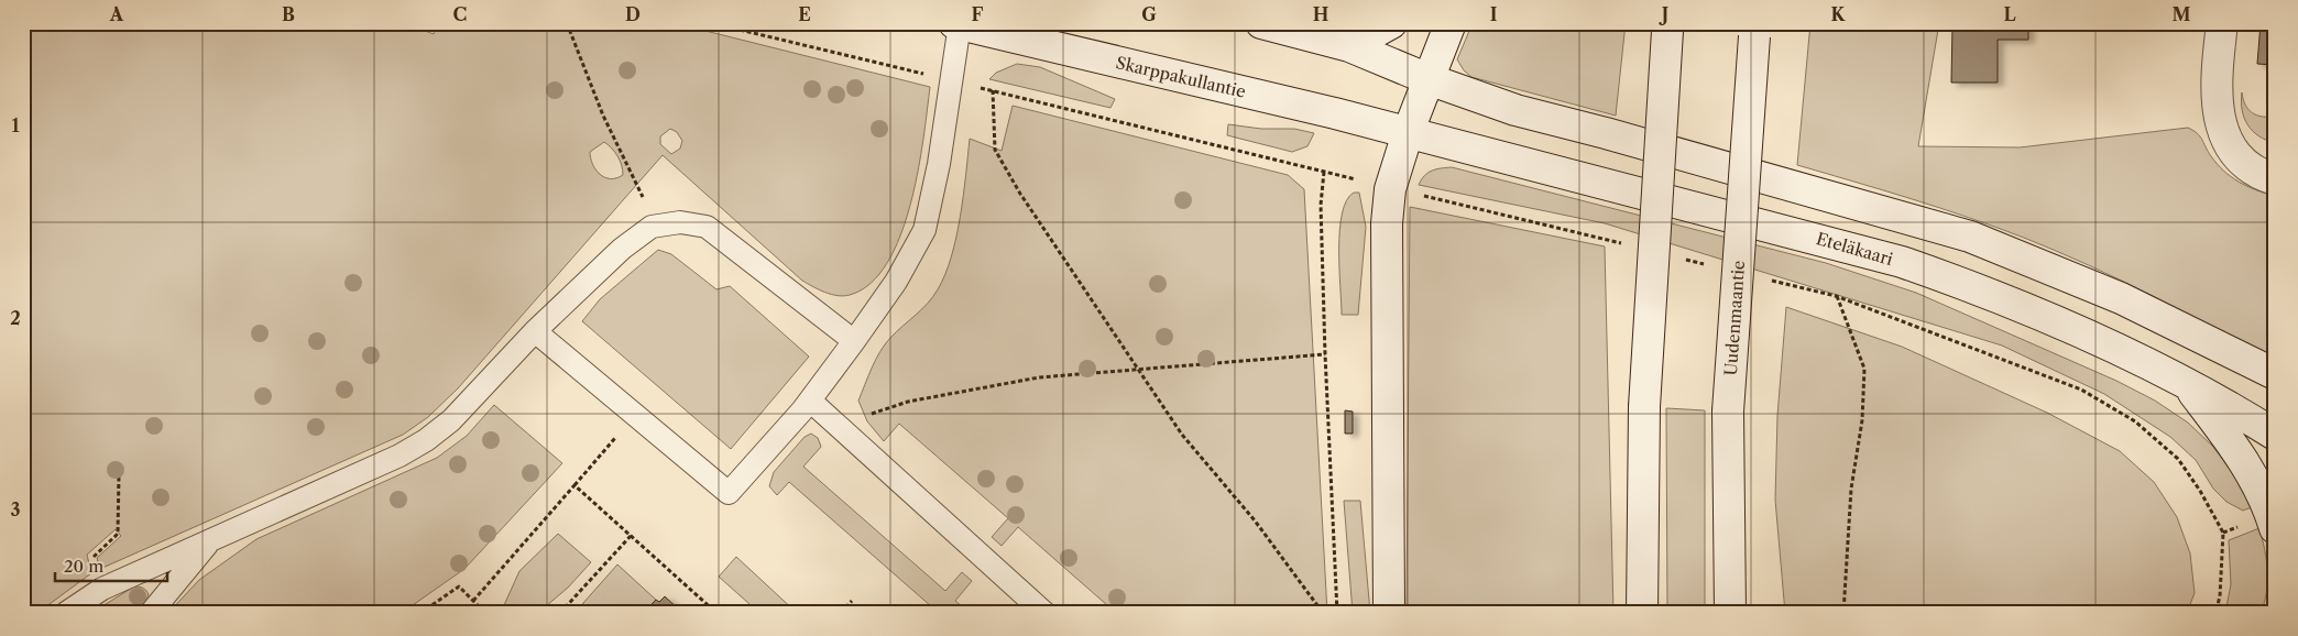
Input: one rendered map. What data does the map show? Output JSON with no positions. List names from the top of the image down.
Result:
{
  "streets": {
    "main road": ["Skarppakullantie", "Eteläkaari", "Uudenmaantie"]
  },
  "crossings": [
    ["Skarppakullantie", "Eteläkaari"]
  ],
  "scale_bar": "20 m",
  "grid": {
    "columns": [
      "A",
      "B",
      "C",
      "D",
      "E",
      "F",
      "G",
      "H",
      "I",
      "J",
      "K",
      "L",
      "M"
    ],
    "rows": ["1", "2", "3"]
  }
}
